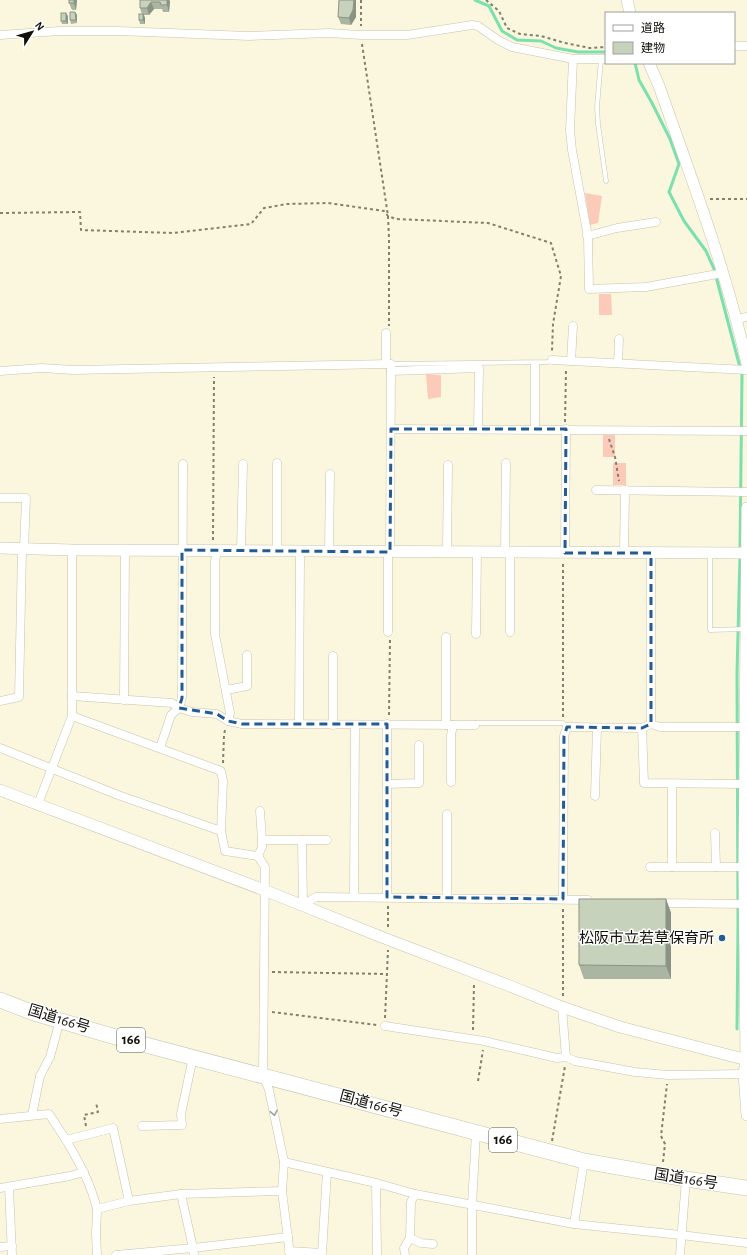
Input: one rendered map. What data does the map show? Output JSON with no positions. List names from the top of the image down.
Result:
{
  "streets": {
    "highway": ["国道166号", "166"]
  },
  "places": ["松阪市立若草保育所"],
  "legend": ["道路", "建物"],
  "north": "top right"
}
